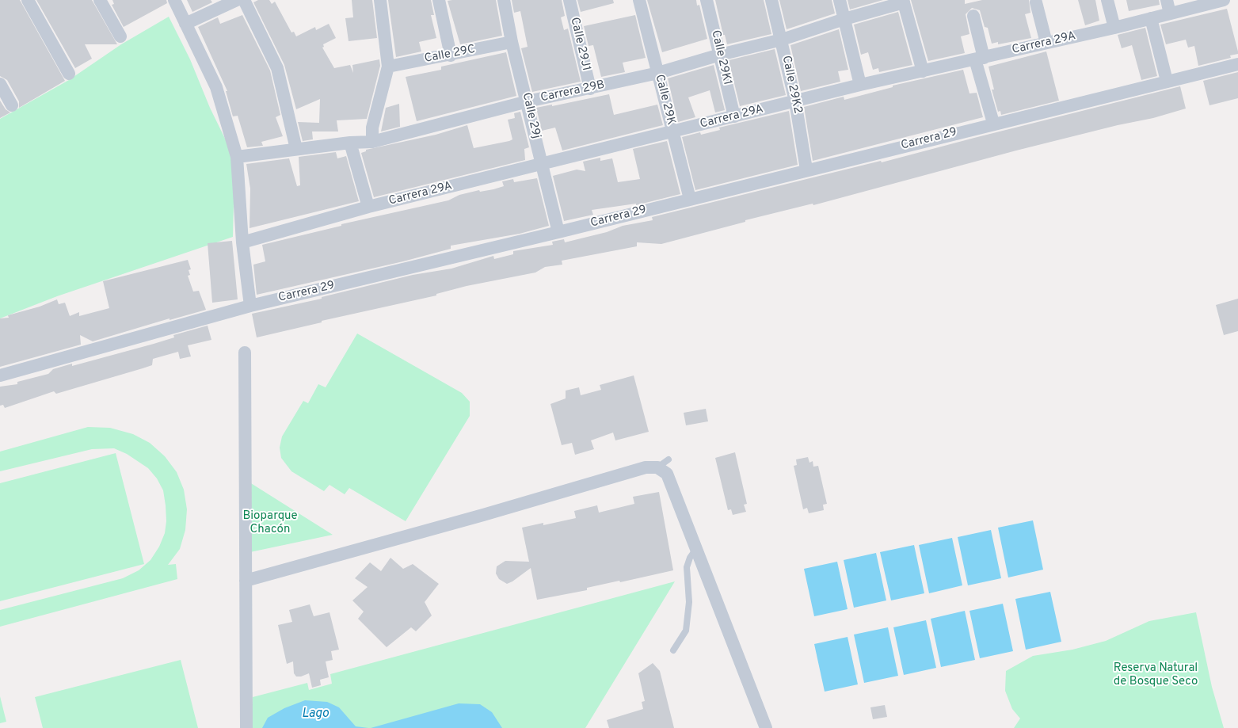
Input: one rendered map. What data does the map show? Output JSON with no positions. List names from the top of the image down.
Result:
{
  "streets": {
    "street": [
      "Carrera 29A",
      "Calle 29J1",
      "Calle 29C",
      "Calle 29K1",
      "Calle 29K2",
      "Carrera 29B",
      "Calle 29K",
      "Calle 29j",
      "Carrera 29"
    ]
  },
  "crossings": [
    ["Carrera 29A", "Calle 29K1"],
    ["Carrera 29A", "Calle 29K2"],
    ["Carrera 29A", "Calle 29K"],
    ["Carrera 29A", "Calle 29j"],
    ["Calle 29J1", "Carrera 29B"],
    ["Calle 29C", "Calle 29j"],
    ["Calle 29K1", "Carrera 29B"],
    ["Calle 29K2", "Carrera 29B"],
    ["Calle 29K2", "Carrera 29"],
    ["Carrera 29B", "Calle 29K"],
    ["Carrera 29B", "Calle 29j"],
    ["Calle 29K", "Carrera 29"],
    ["Calle 29j", "Carrera 29"]
  ],
  "water": ["Lago"],
  "parks": ["Bioparque Chacón", "Reserva Natural de Bosque Seco"]
}
